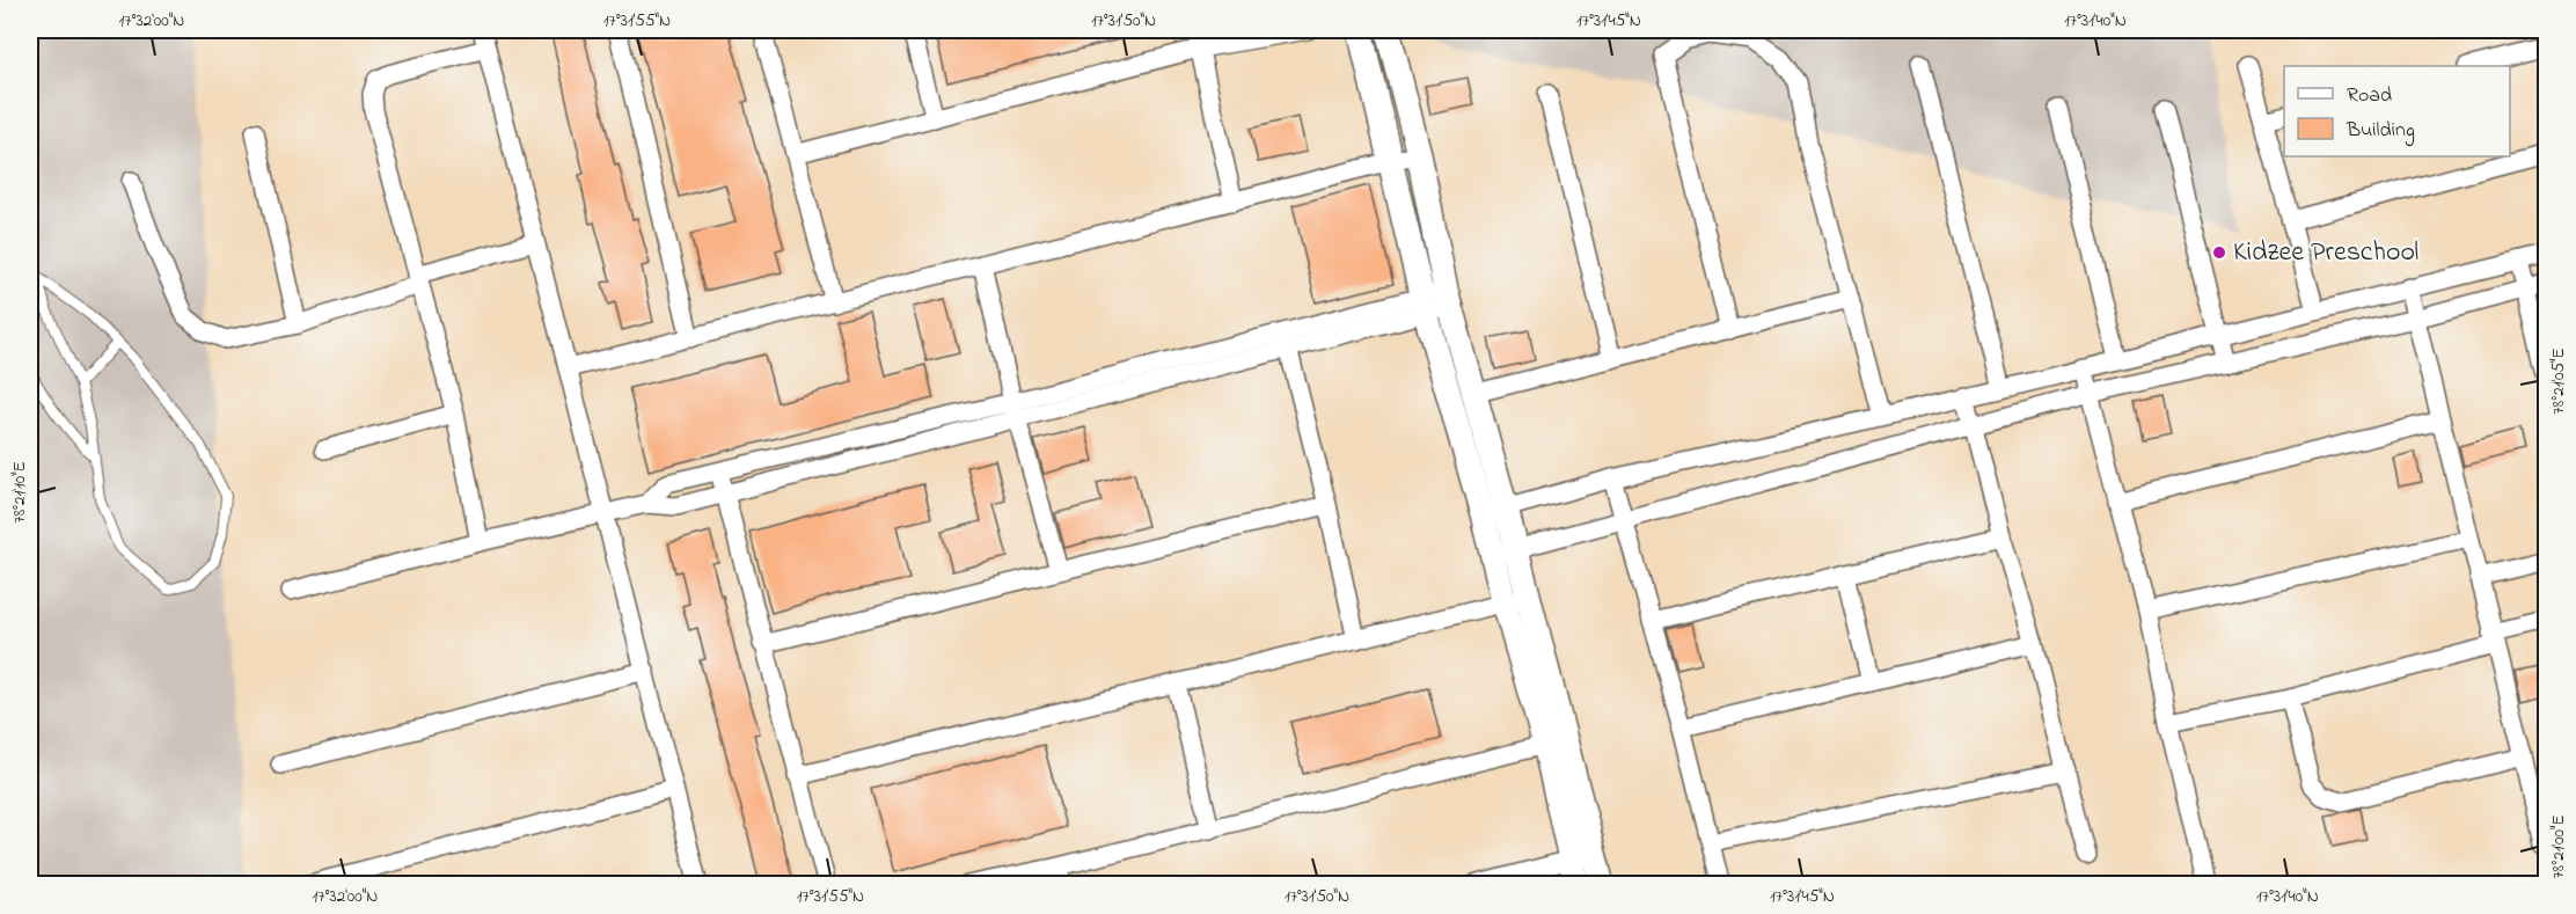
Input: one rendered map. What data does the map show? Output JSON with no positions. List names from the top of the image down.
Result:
{
  "places": ["Kidzee Preschool"],
  "legend": ["Road", "Building"],
  "coordinates": [
    "17°32'00\"N",
    "17°31'55\"N",
    "17°31'50\"N",
    "17°31'45\"N",
    "17°31'40\"N",
    "78°21'05\"E",
    "78°21'10\"E",
    "78°21'00\"E"
  ]
}
